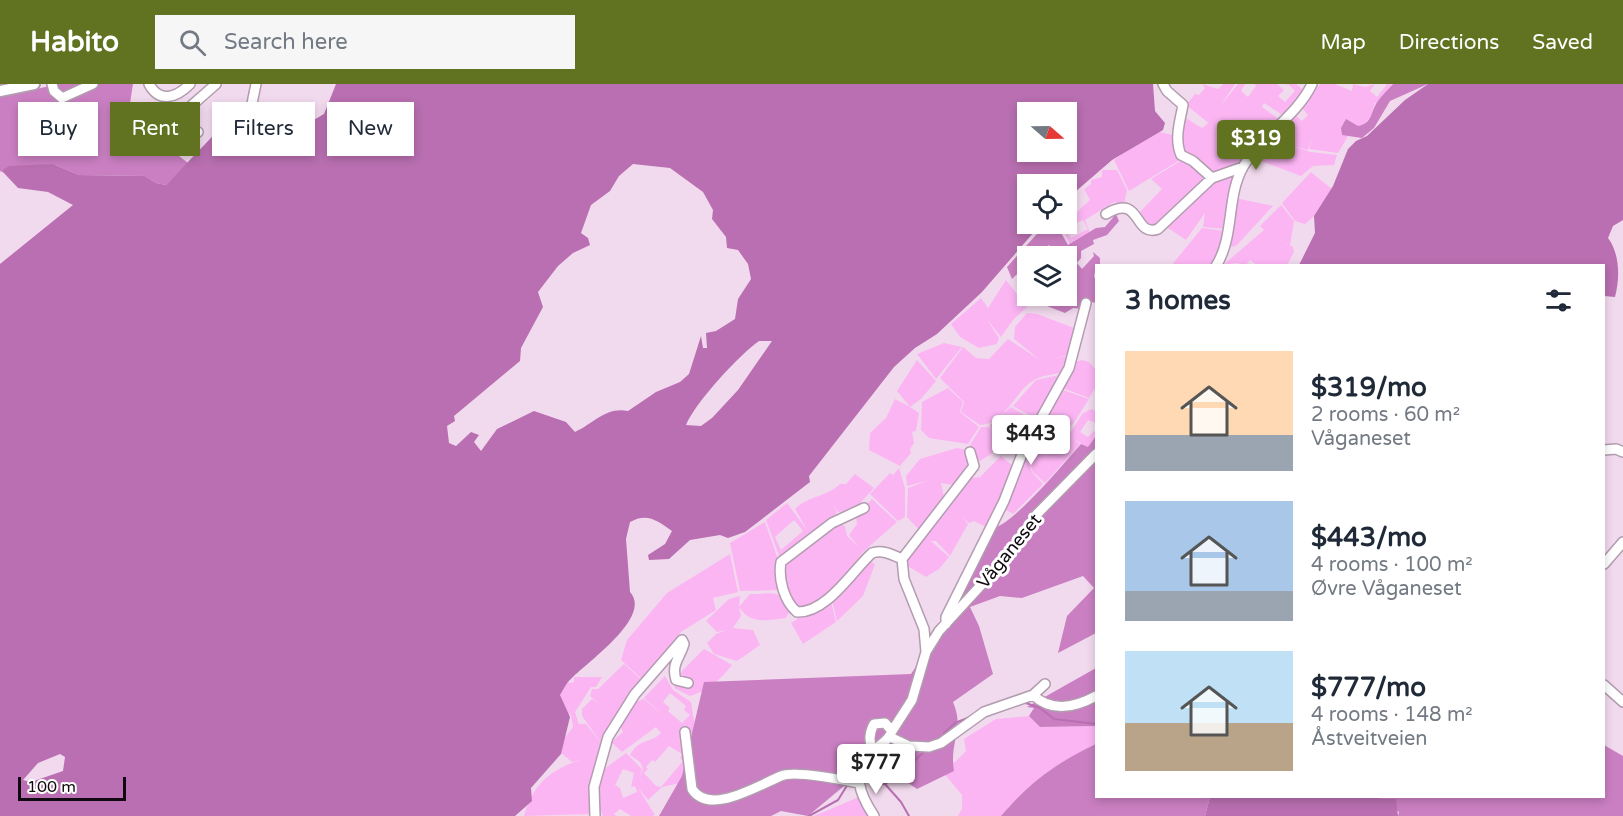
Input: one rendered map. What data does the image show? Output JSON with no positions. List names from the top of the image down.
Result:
{
  "streets": {
    "street": ["Våganeset"]
  },
  "scale_bar": "100 m",
  "north": "right",
  "page": {
    "header": "Habito",
    "search": "Search here",
    "nav": ["Map", "Directions", "Saved"],
    "chip": [
      "Buy",
      "Rent",
      "Filters",
      "New"
    ],
    "price": ["$319", "$443", "$777"],
    "heading": "3 homes",
    "list": [
      {
        "name": "$319/mo",
        "note": "2 rooms · 60 m² · Våganeset"
      },
      {
        "name": "$443/mo",
        "note": "4 rooms · 100 m² · Øvre Våganeset"
      },
      {
        "name": "$777/mo",
        "note": "4 rooms · 148 m² · Åstveitveien"
      }
    ],
    "scale": "100 m"
  }
}
